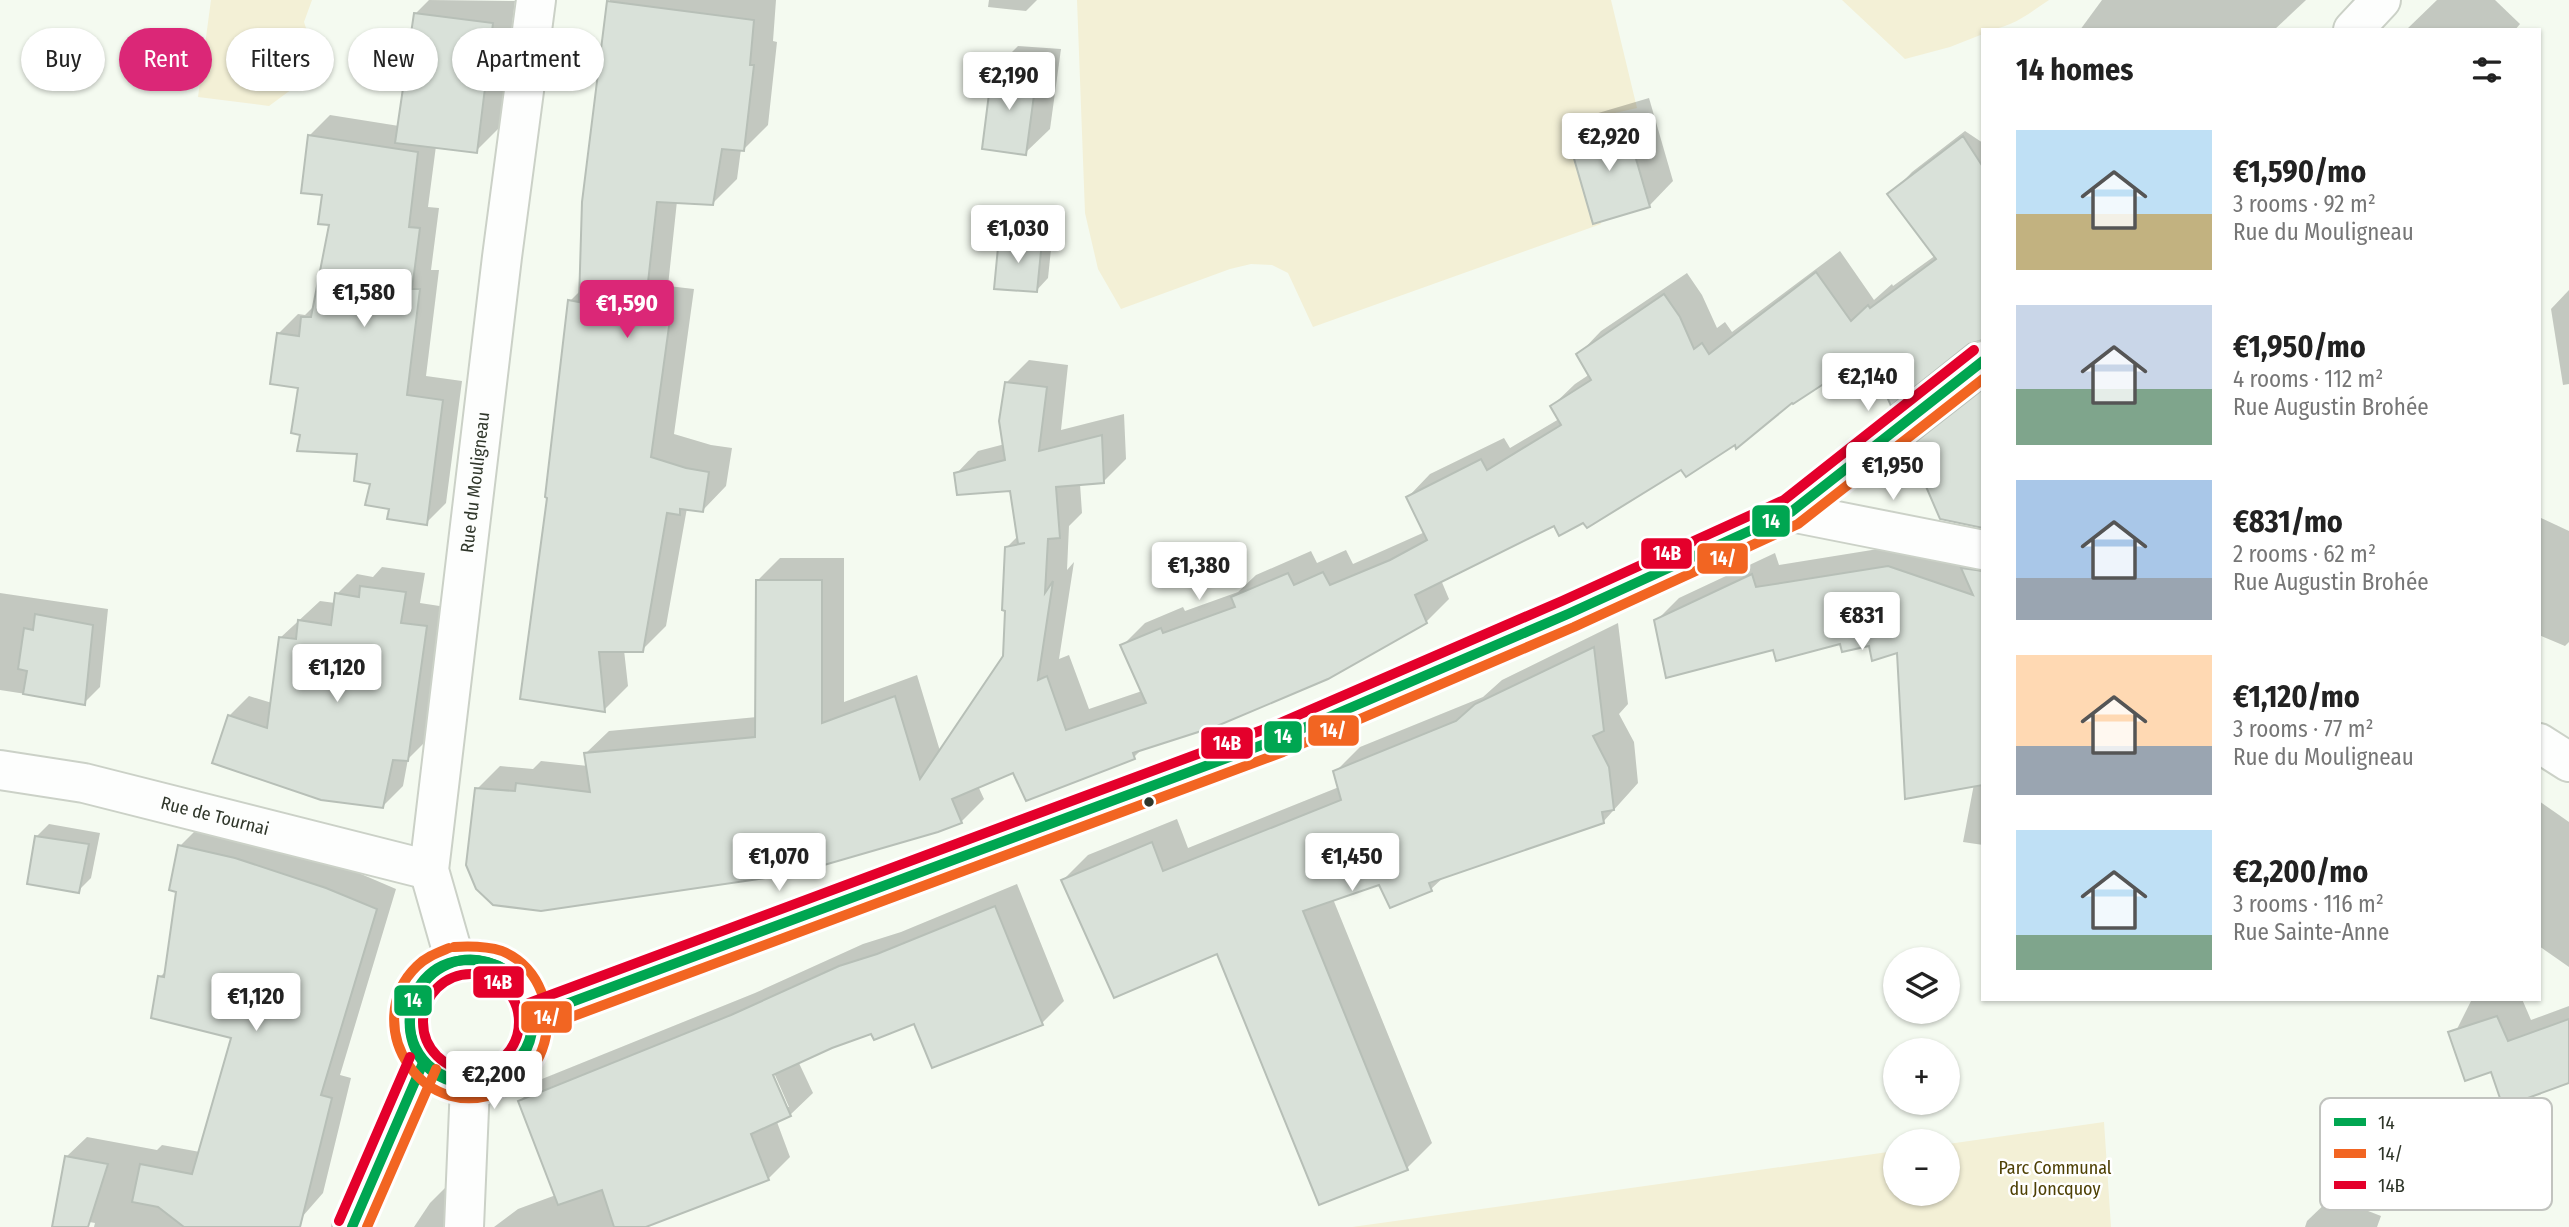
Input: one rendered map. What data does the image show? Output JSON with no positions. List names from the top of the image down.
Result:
{
  "streets": {
    "street": ["Rue du Mouligneau", "Rue de Tournai"]
  },
  "crossings": [
    ["Rue du Mouligneau", "Rue de Tournai"]
  ],
  "parks": ["Parc Communal du Joncquoy"],
  "lines": ["transit line 14B", "transit line 14", "transit line 14/"],
  "legend": ["14", "14/", "14B"],
  "page": {
    "chip": [
      "Buy",
      "Rent",
      "Filters",
      "New",
      "Apartment"
    ],
    "heading": "14 homes",
    "price": [
      "€2,190",
      "€2,920",
      "€1,030",
      "€1,580",
      "€1,590",
      "€2,140",
      "€1,950",
      "€1,380",
      "€831",
      "€1,120",
      "€1,070",
      "€1,450",
      "€1,120",
      "€2,200"
    ],
    "list": [
      {
        "name": "€1,590/mo",
        "note": "3 rooms · 92 m² · Rue du Mouligneau"
      },
      {
        "name": "€1,950/mo",
        "note": "4 rooms · 112 m² · Rue Augustin Brohée"
      },
      {
        "name": "€831/mo",
        "note": "2 rooms · 62 m² · Rue Augustin Brohée"
      },
      {
        "name": "€1,120/mo",
        "note": "3 rooms · 77 m² · Rue du Mouligneau"
      },
      {
        "name": "€2,200/mo",
        "note": "3 rooms · 116 m² · Rue Sainte-Anne"
      }
    ],
    "map_buttons": ["+", "−"]
  }
}
